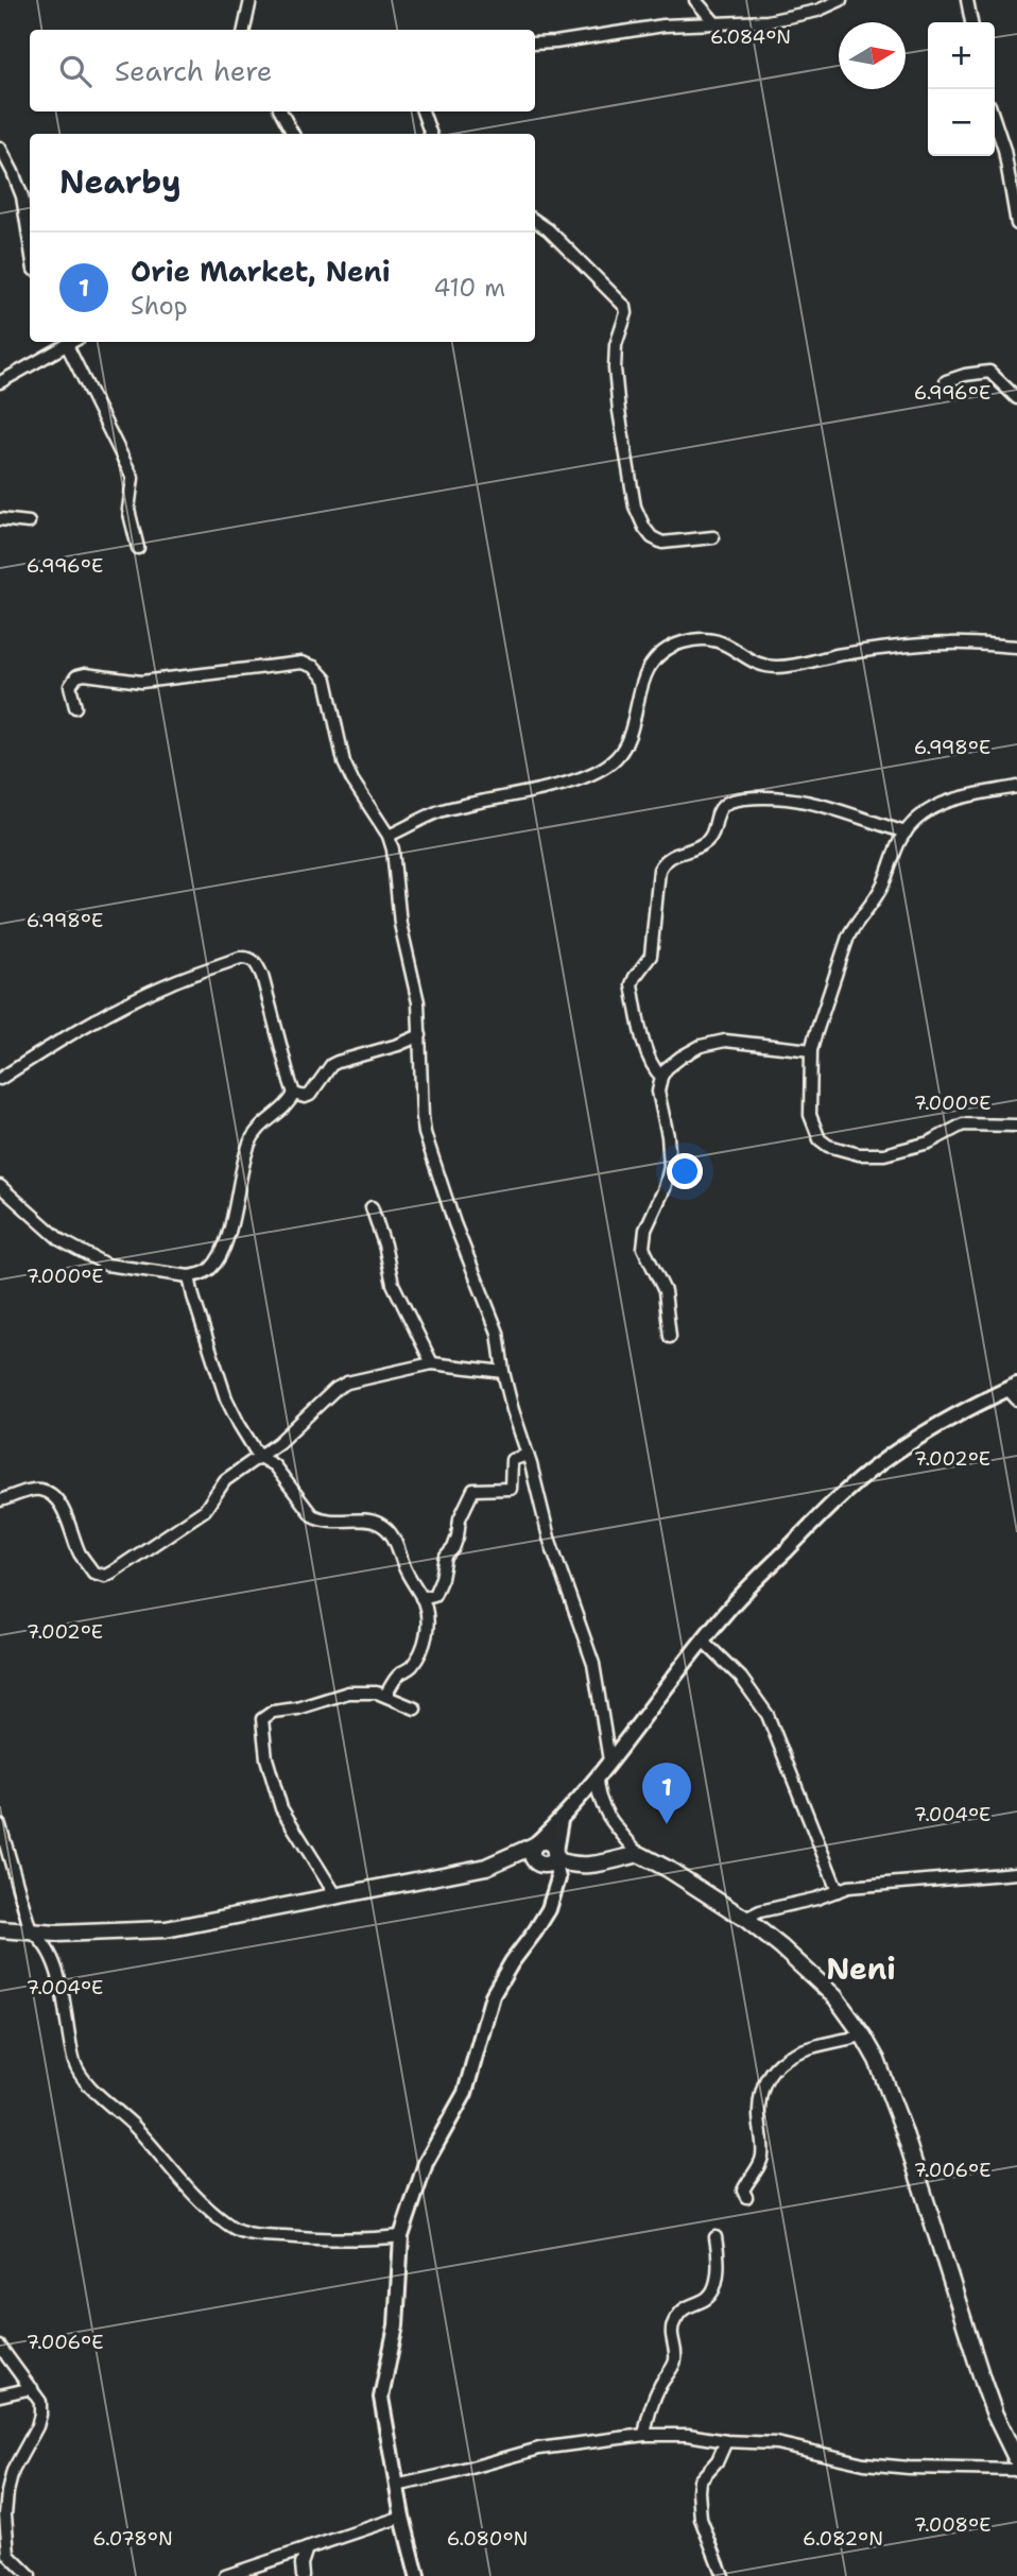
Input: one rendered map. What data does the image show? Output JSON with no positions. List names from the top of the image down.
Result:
{
  "districts": ["Neni"],
  "north": "right",
  "page": {
    "map_buttons": ["+", "−"],
    "search": "Search here",
    "heading": "Nearby",
    "list": [
      {
        "mark": "1",
        "name": "Orie Market, Neni",
        "note": "Shop",
        "value": "410 m"
      }
    ],
    "pins": "1"
  },
  "coordinates": [
    "6.084°N",
    "6.996°E",
    "6.998°E",
    "7.000°E",
    "7.002°E",
    "7.004°E",
    "7.006°E",
    "7.008°E",
    "6.078°N",
    "6.080°N",
    "6.082°N"
  ]
}
